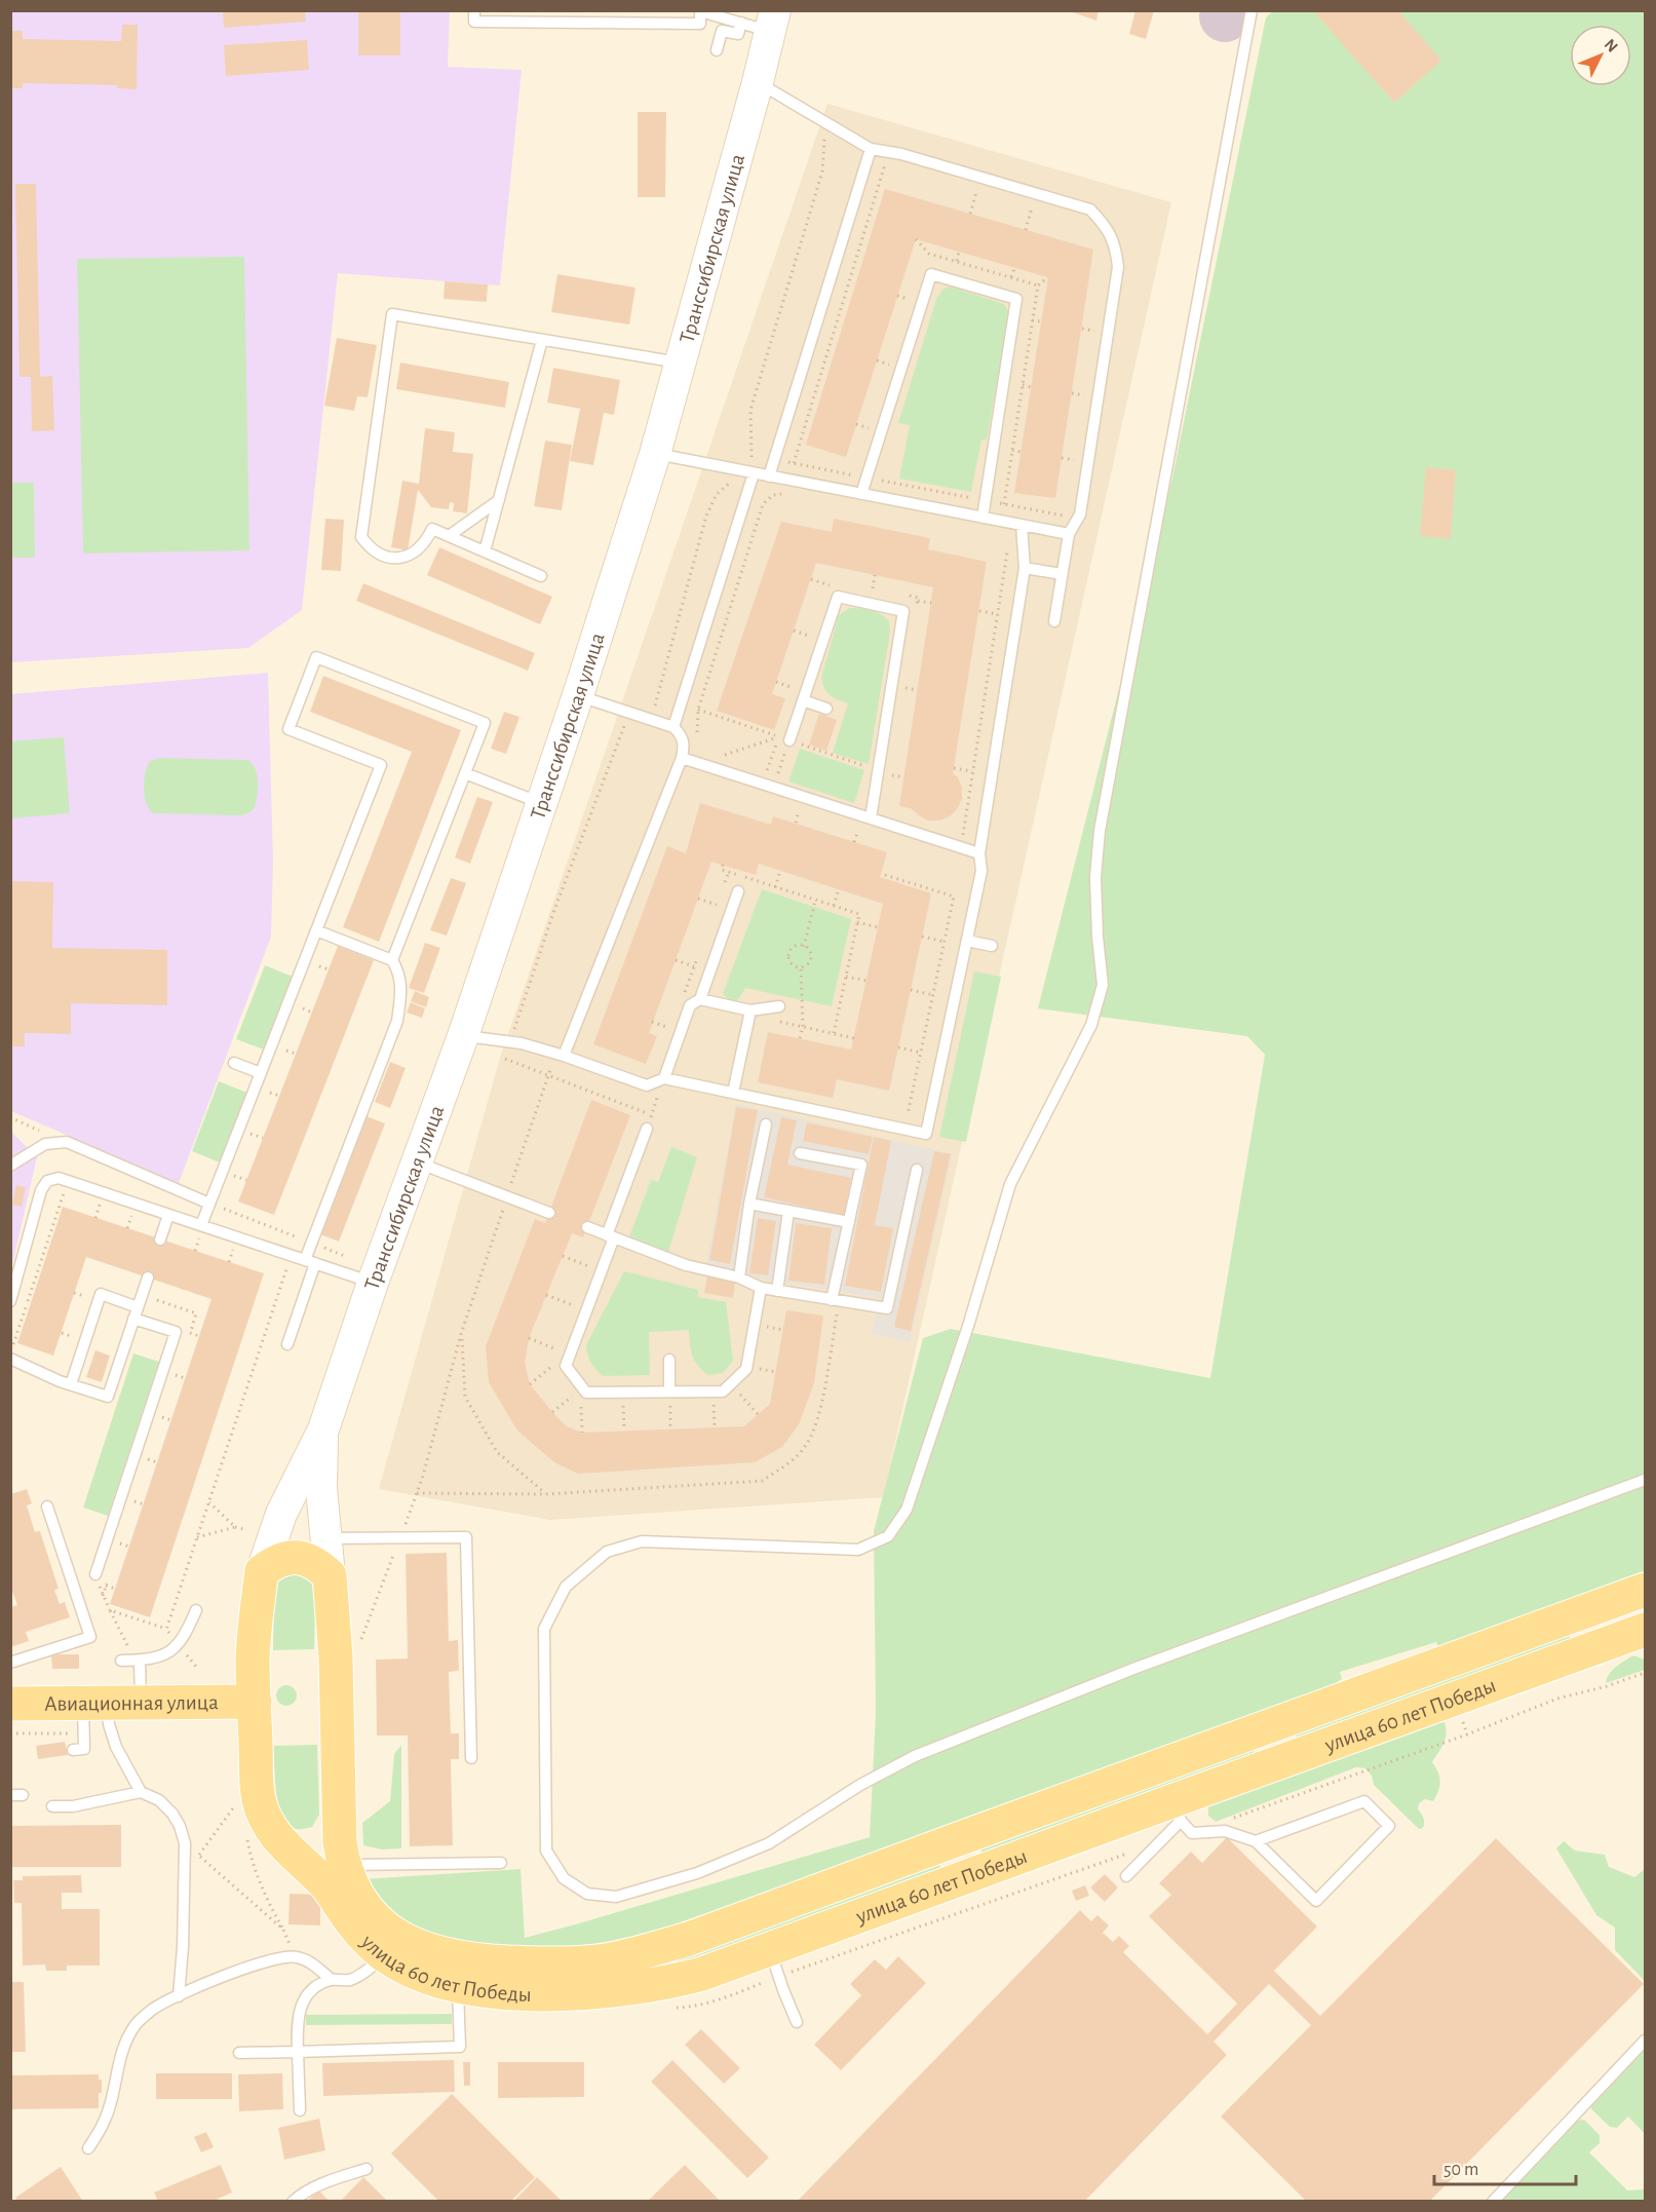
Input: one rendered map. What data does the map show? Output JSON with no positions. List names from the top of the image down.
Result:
{
  "streets": {
    "main road": ["Транссибирская улица", "Авиационная улица", "улица 60 лет Победы"]
  },
  "crossings": [
    ["Транссибирская улица", "улица 60 лет Победы"],
    ["Авиационная улица", "улица 60 лет Победы"]
  ],
  "scale_bar": "50 m",
  "north": "top right"
}
